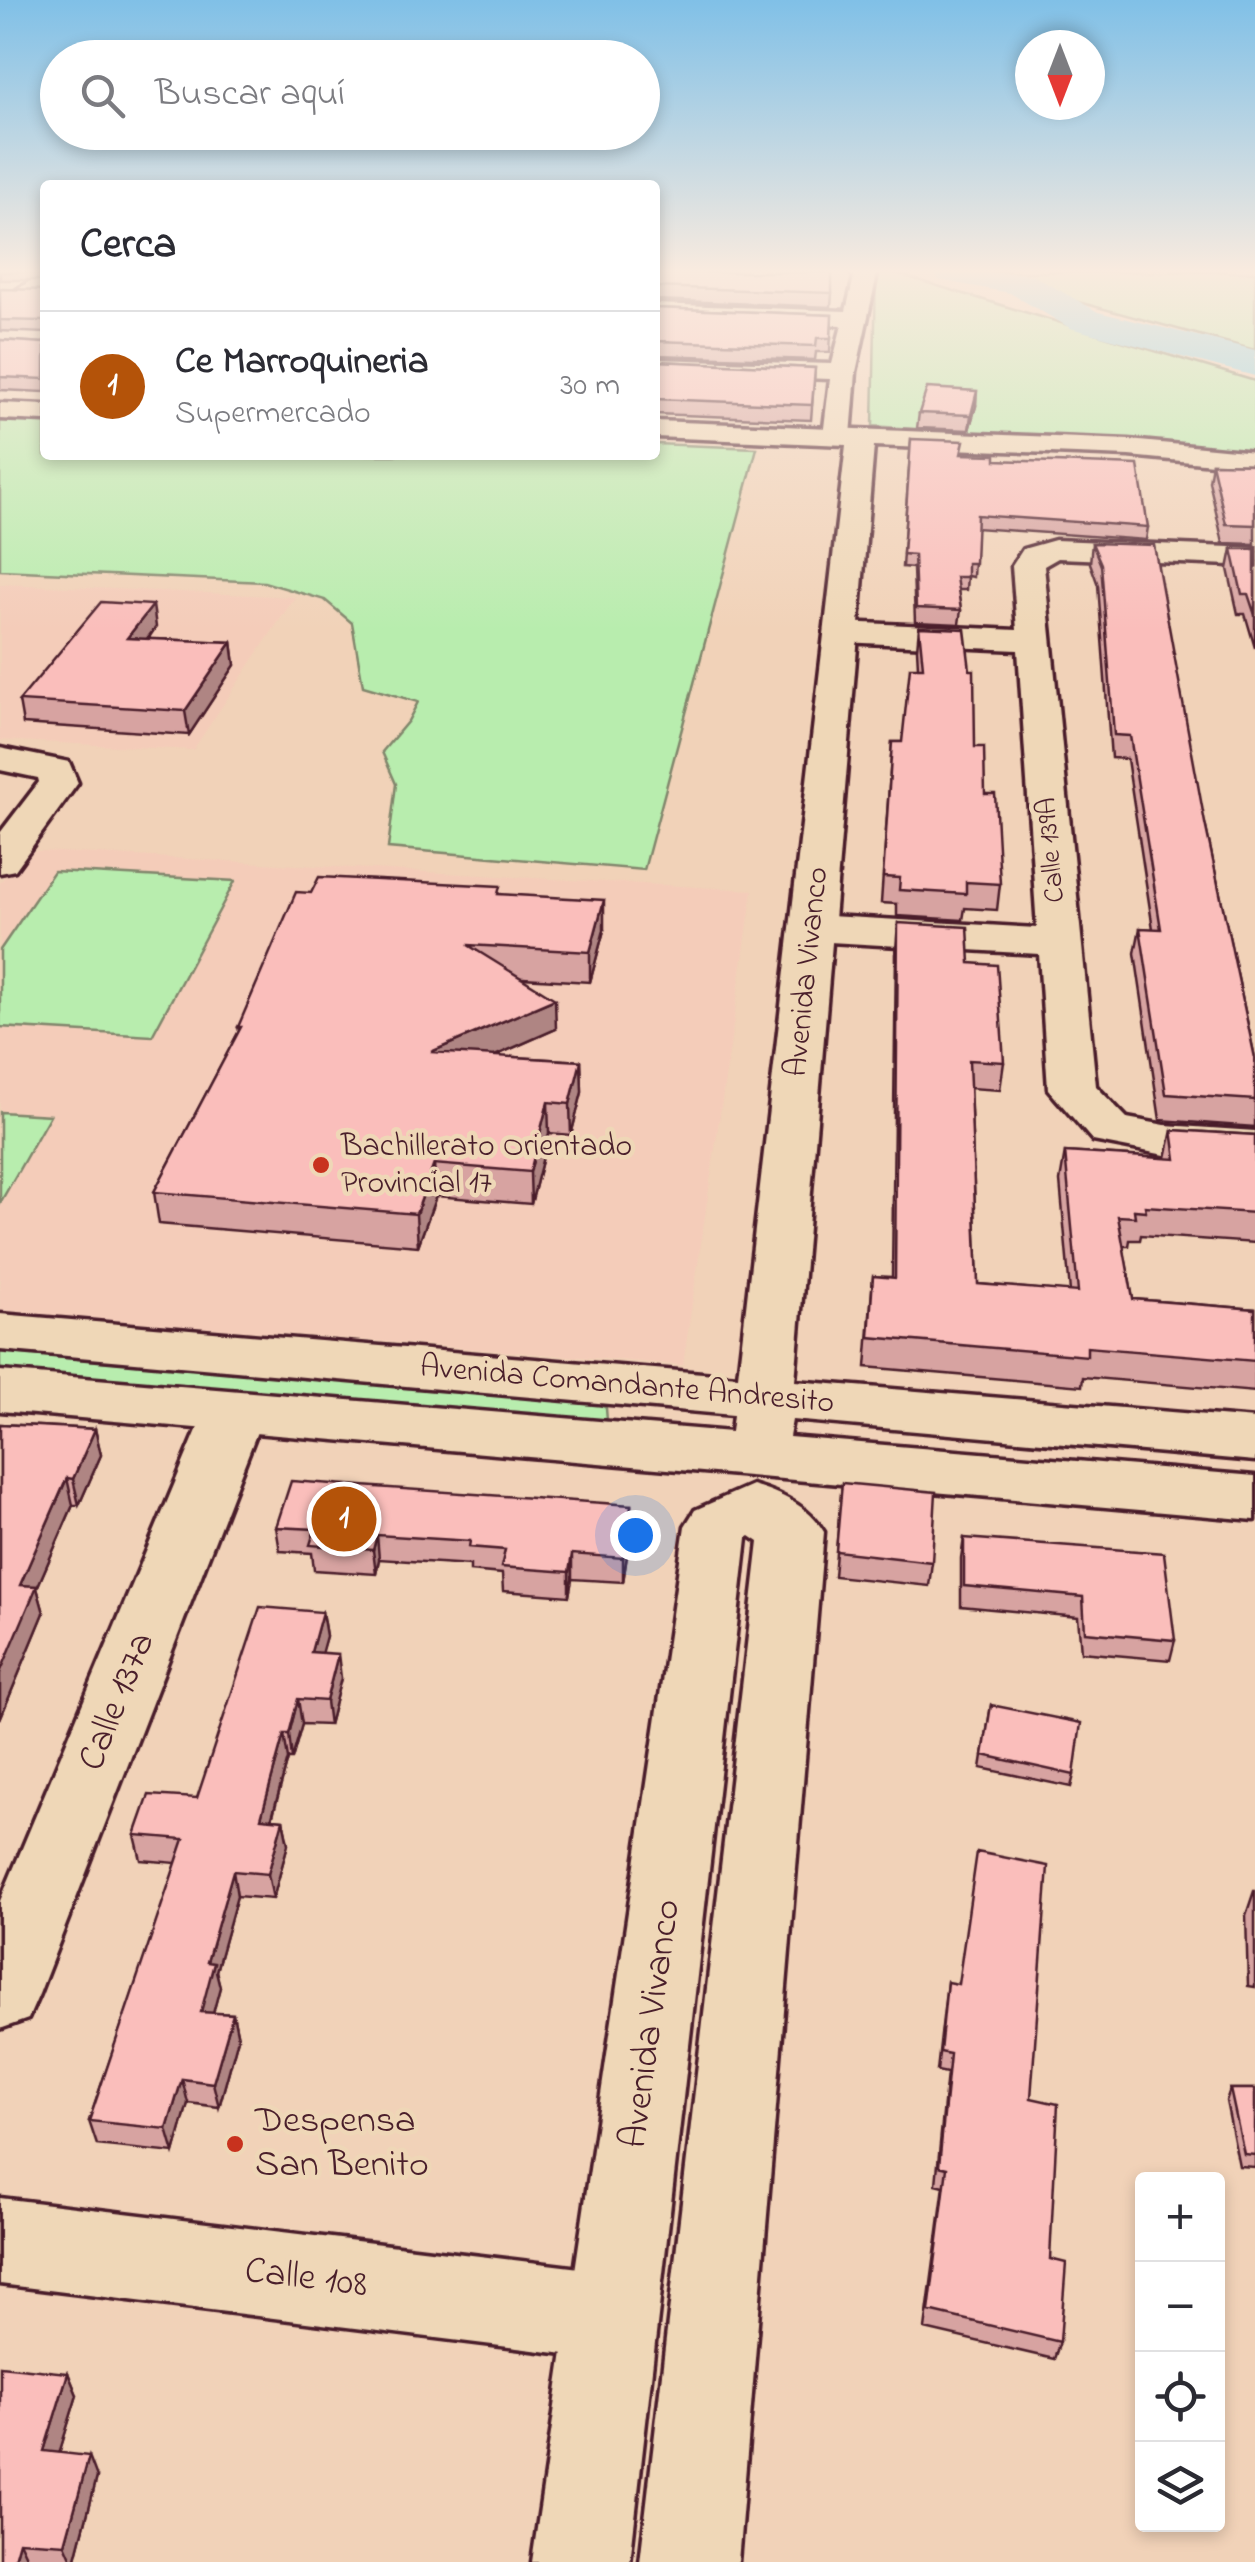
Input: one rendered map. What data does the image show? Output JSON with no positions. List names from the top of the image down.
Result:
{
  "streets": {
    "street": [
      "Calle 139A",
      "Avenida Vivanco",
      "Avenida Comandante Andresito",
      "Calle 137a",
      "Calle 108"
    ]
  },
  "crossings": [
    ["Avenida Vivanco", "Avenida Comandante Andresito"],
    ["Avenida Vivanco", "Calle 108"],
    ["Avenida Comandante Andresito", "Calle 137a"]
  ],
  "places": ["Bachillerato Orientado Provincial 17", "Despensa San Benito"],
  "north": "bottom",
  "page": {
    "search": "Buscar aquí",
    "heading": "Cerca",
    "list": [
      {
        "mark": "1",
        "name": "Ce Marroquineria",
        "note": "Supermercado",
        "value": "30 m"
      }
    ],
    "pins": "1",
    "map_buttons": ["+", "−"]
  }
}
